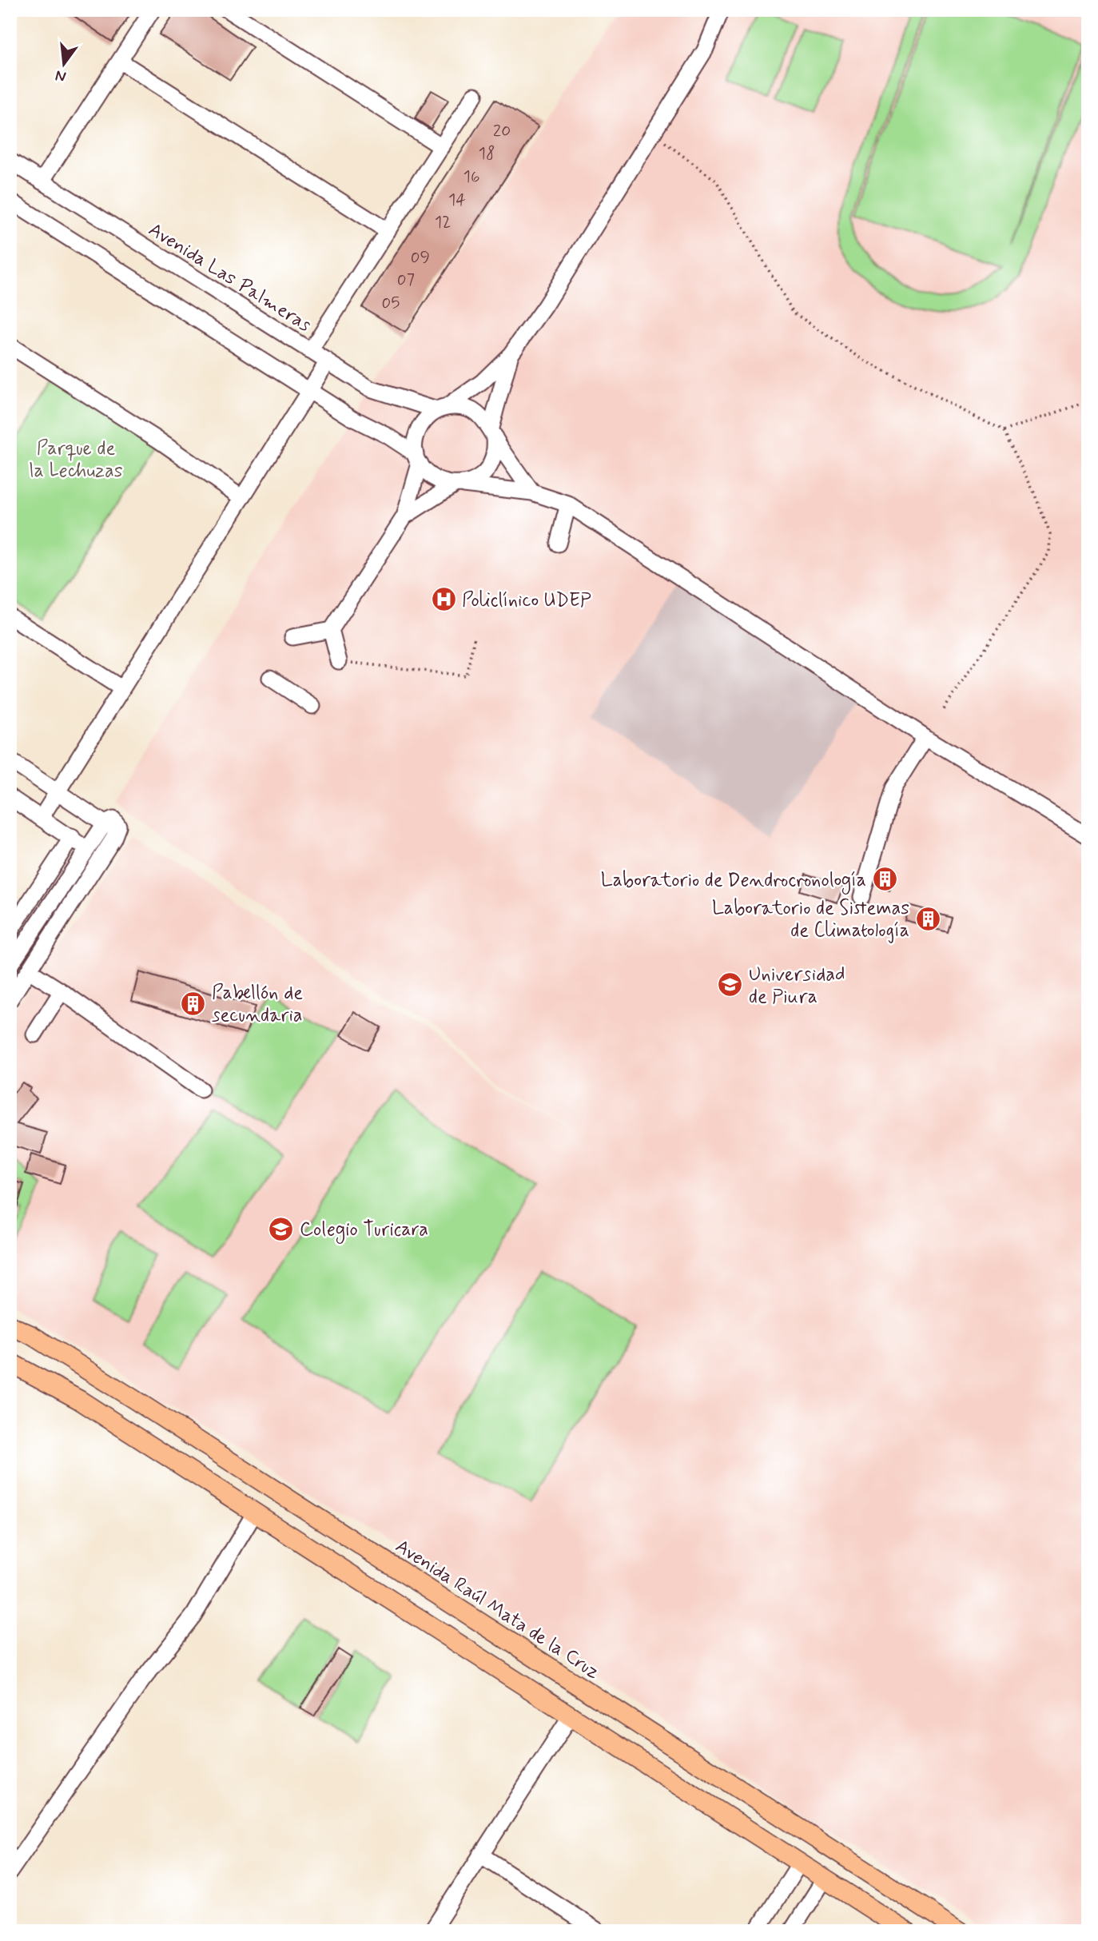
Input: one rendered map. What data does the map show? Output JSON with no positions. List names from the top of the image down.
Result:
{
  "streets": {
    "main road": ["Avenida Raúl Mata de la Cruz"],
    "street": ["Avenida Las Palmeras"]
  },
  "parks": ["Parque de la Lechuzas"],
  "places": {
    "hospital": ["Policlínico UDEP"],
    "building": ["Laboratorio de Dendrocronología", "Laboratorio de Sistemas de Climatología", "Pabellón de secundaria"],
    "school or university": ["Universidad de Piura", "Colegio Turicara"]
  },
  "house_numbers": [
    "20",
    "18",
    "16",
    "14",
    "12",
    "09",
    "07",
    "05"
  ],
  "north": "bottom"
}
